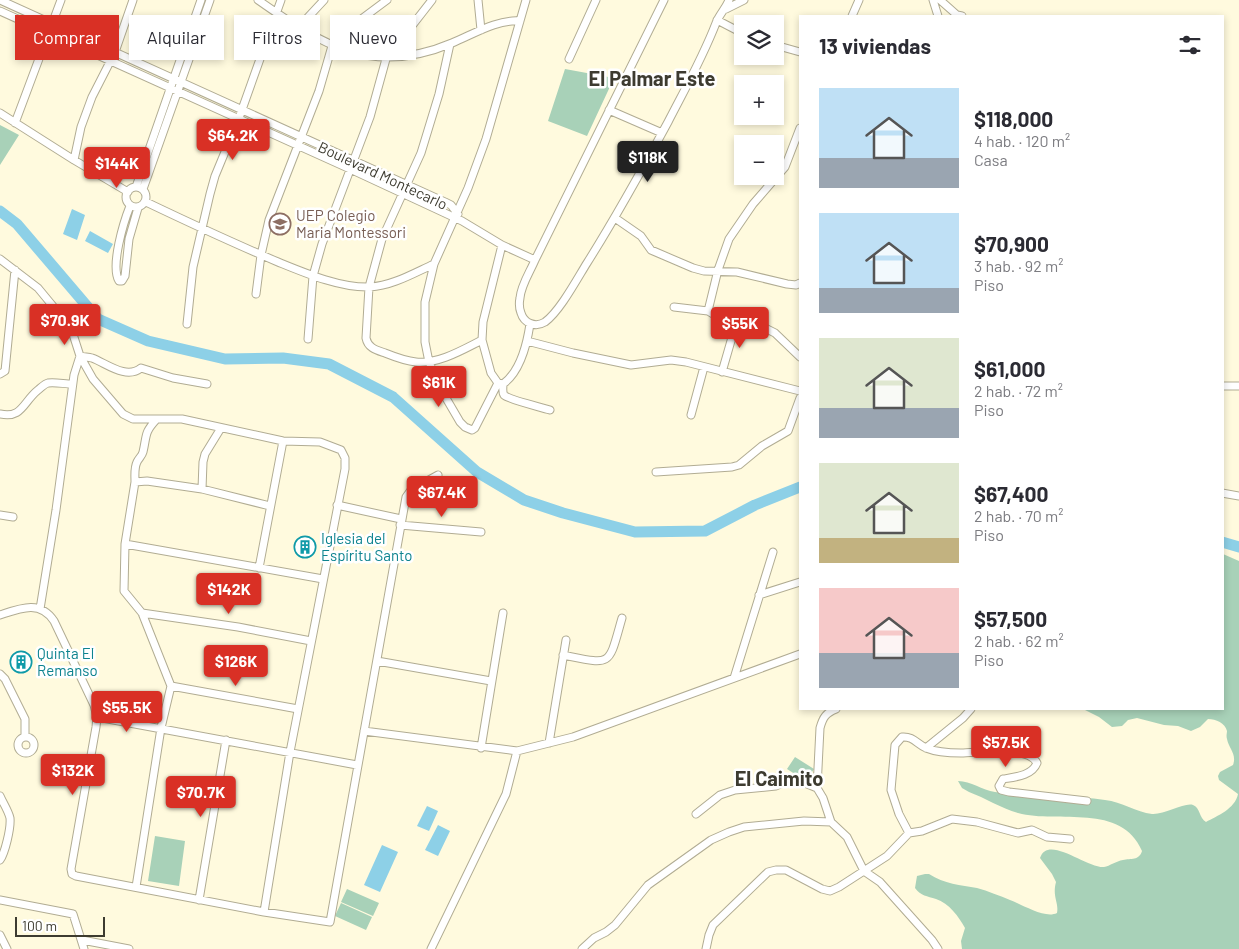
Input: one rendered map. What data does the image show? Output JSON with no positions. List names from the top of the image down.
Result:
{
  "streets": {
    "street": ["Boulevard Montecarlo"]
  },
  "districts": ["El Palmar Este", "El Caimito"],
  "places": {
    "school or university": ["UEP Colegio Maria Montessori"],
    "building": ["Iglesia del Espíritu Santo", "Quinta El Remanso"]
  },
  "scale_bar": "100 m",
  "page": {
    "map_buttons": ["+", "−"],
    "chip": [
      "Comprar",
      "Alquilar",
      "Filtros",
      "Nuevo"
    ],
    "heading": "13 viviendas",
    "list": [
      {
        "name": "$118,000",
        "note": "4 hab. · 120 m² · Casa"
      },
      {
        "name": "$70,900",
        "note": "3 hab. · 92 m² · Piso"
      },
      {
        "name": "$61,000",
        "note": "2 hab. · 72 m² · Piso"
      },
      {
        "name": "$67,400",
        "note": "2 hab. · 70 m² · Piso"
      },
      {
        "name": "$57,500",
        "note": "2 hab. · 62 m² · Piso"
      }
    ],
    "price": [
      "$64.2K",
      "$118K",
      "$144K",
      "$70.9K",
      "$55K",
      "$61K",
      "$67.4K",
      "$142K",
      "$126K",
      "$55.5K",
      "$57.5K",
      "$132K",
      "$70.7K"
    ],
    "scale": "100 m"
  }
}
